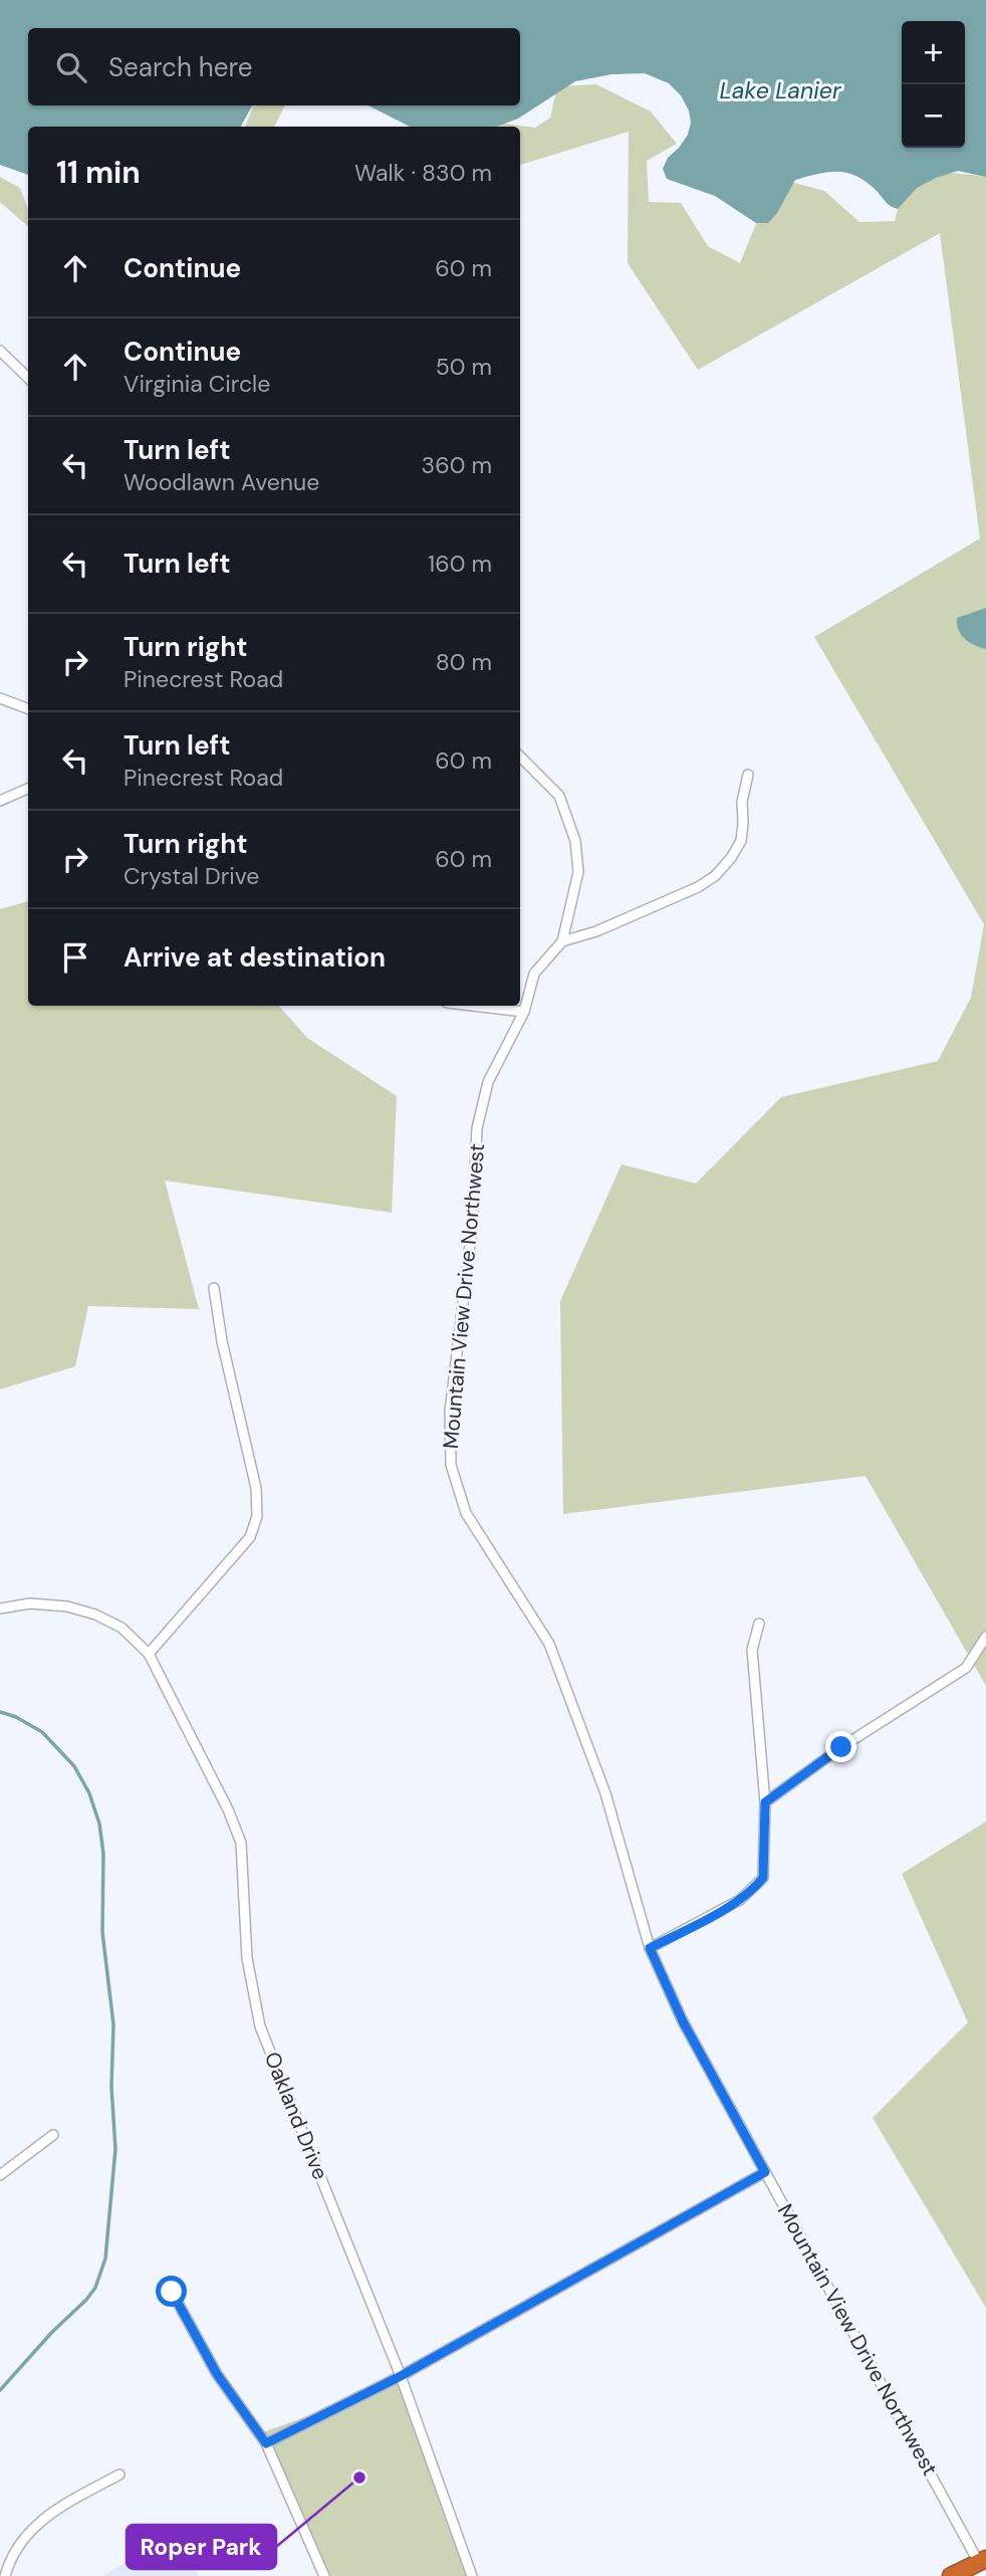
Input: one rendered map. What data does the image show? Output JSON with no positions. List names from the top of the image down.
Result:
{
  "streets": {
    "street": ["Mountain View Drive Northwest", "Oakland Drive"]
  },
  "water": ["Lake Lanier"],
  "places": ["Roper Park"],
  "page": {
    "map_buttons": ["+", "−"],
    "search": "Search here",
    "heading": ["11 min", "Walk · 830 m"],
    "list": [
      ["Continue", "60 m"],
      ["Continue", "Virginia Circle", "50 m"],
      ["Turn left", "Woodlawn Avenue", "360 m"],
      ["Turn left", "160 m"],
      ["Turn right", "Pinecrest Road", "80 m"],
      ["Turn left", "Pinecrest Road", "60 m"],
      ["Turn right", "Crystal Drive", "60 m"],
      "Arrive at destination"
    ]
  }
}
